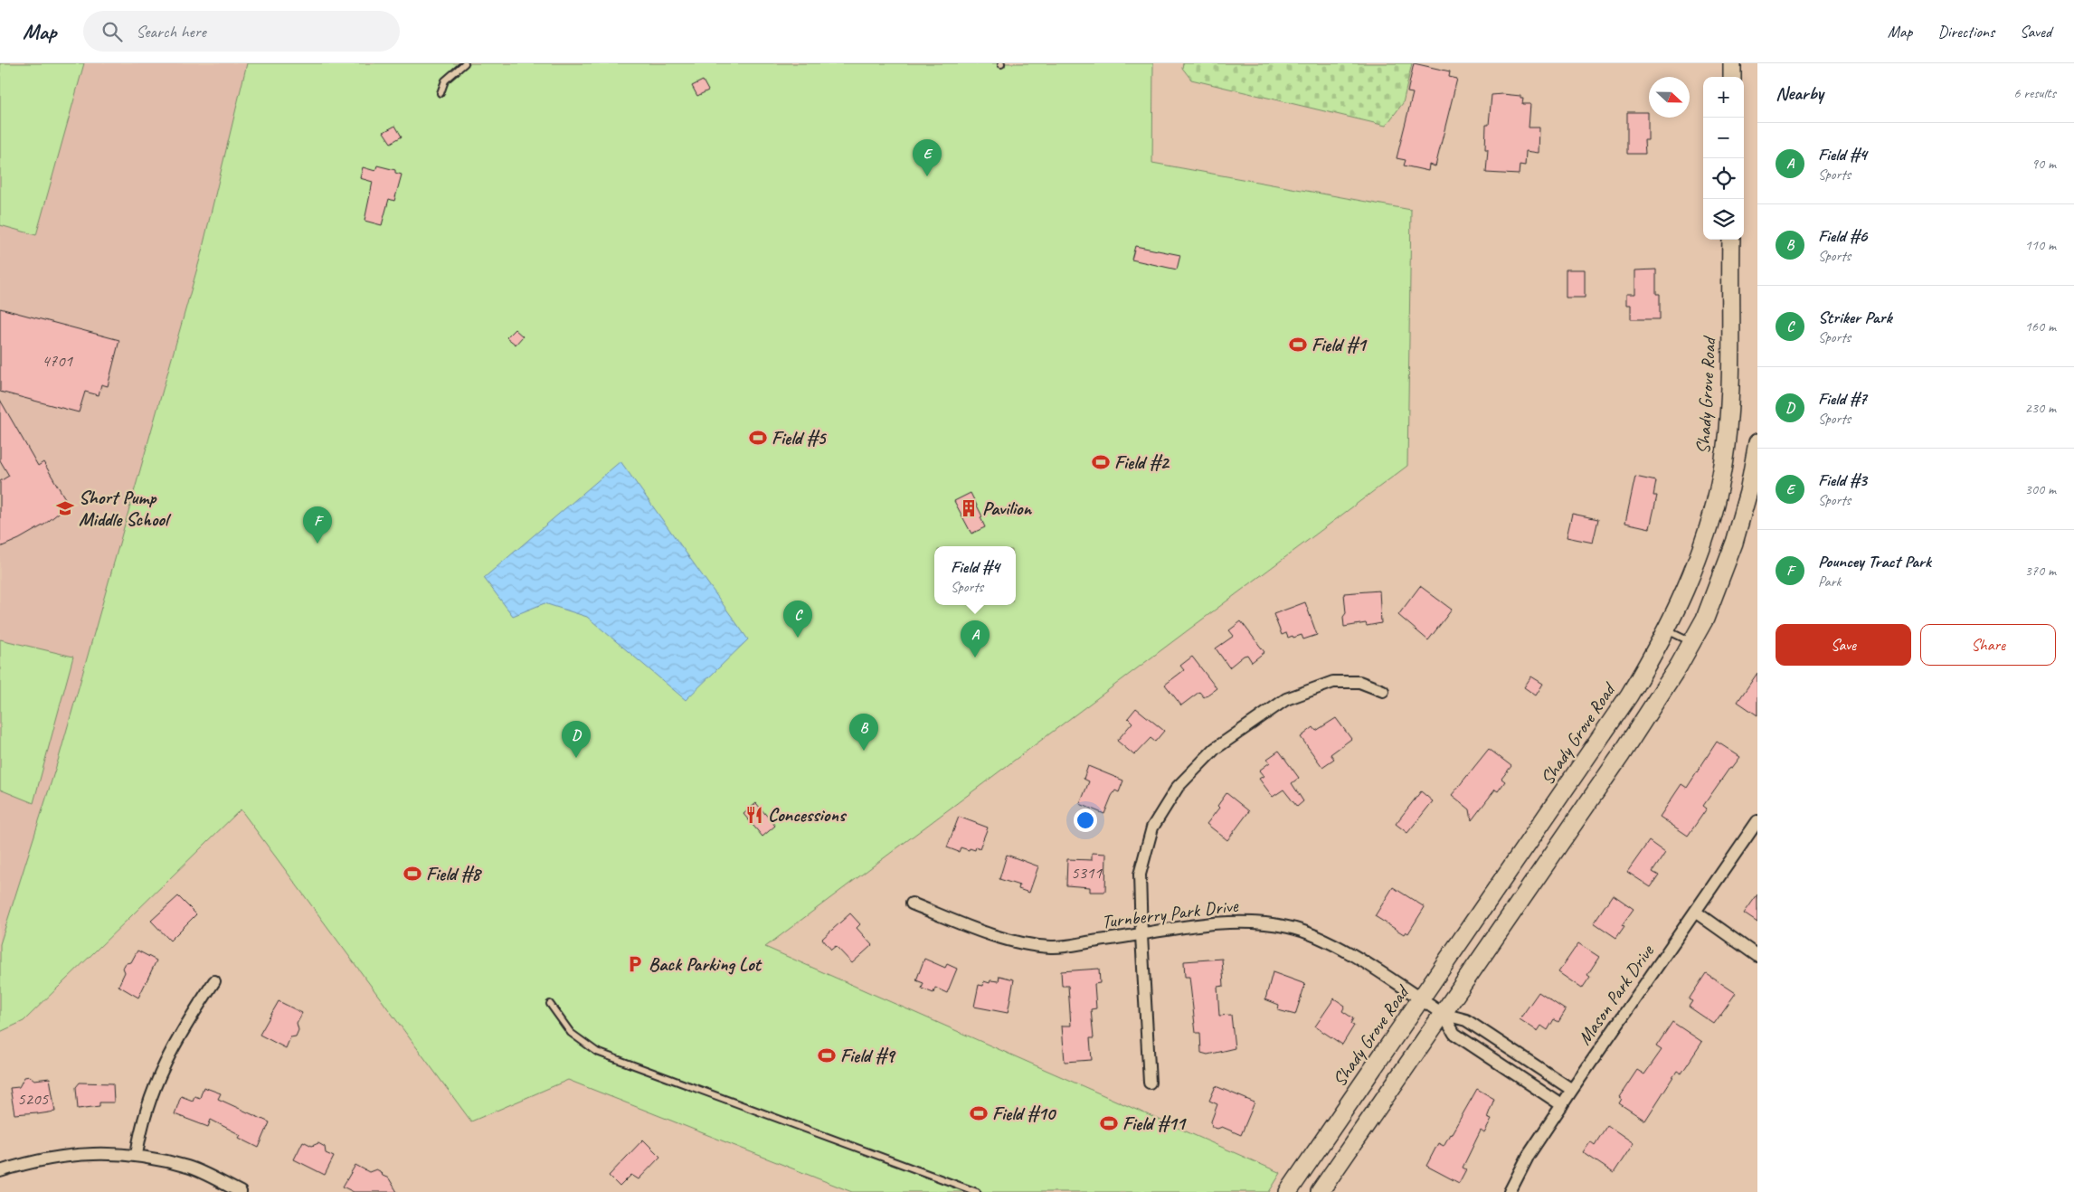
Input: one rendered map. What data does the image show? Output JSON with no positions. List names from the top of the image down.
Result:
{
  "streets": {
    "main road": ["Shady Grove Road"],
    "street": ["Turnberry Park Drive", "Mason Park Drive"]
  },
  "crossings": [
    ["Shady Grove Road", "Turnberry Park Drive"],
    ["Turnberry Park Drive", "Mason Park Drive"]
  ],
  "places": {
    "sports": [
      "Field #1",
      "Field #5",
      "Field #2",
      "Field #8",
      "Field #9",
      "Field #10",
      "Field #11"
    ],
    "school or university": ["Short Pump Middle School"],
    "building": ["Pavilion"],
    "restaurant": ["Concessions"],
    "parking": ["Back Parking Lot"]
  },
  "house_numbers": ["4701", "5311", "5205"],
  "north": "right",
  "page": {
    "header": "Map",
    "search": "Search here",
    "nav": ["Map", "Directions", "Saved"],
    "heading": ["Nearby", "6 results"],
    "map_buttons": ["+", "−"],
    "list": [
      {
        "mark": "A",
        "name": "Field #4",
        "note": "Sports",
        "value": "90 m"
      },
      {
        "mark": "B",
        "name": "Field #6",
        "note": "Sports",
        "value": "110 m"
      },
      {
        "mark": "C",
        "name": "Striker Park",
        "note": "Sports",
        "value": "160 m"
      },
      {
        "mark": "D",
        "name": "Field #7",
        "note": "Sports",
        "value": "230 m"
      },
      {
        "mark": "E",
        "name": "Field #3",
        "note": "Sports",
        "value": "300 m"
      },
      {
        "mark": "F",
        "name": "Pouncey Tract Park",
        "note": "Park",
        "value": "370 m"
      }
    ],
    "pins": [
      "E",
      "F",
      "C",
      "A",
      "B",
      "D"
    ],
    "popup": ["Field #4", "Sports"],
    "buttons": ["Save", "Share"]
  }
}
